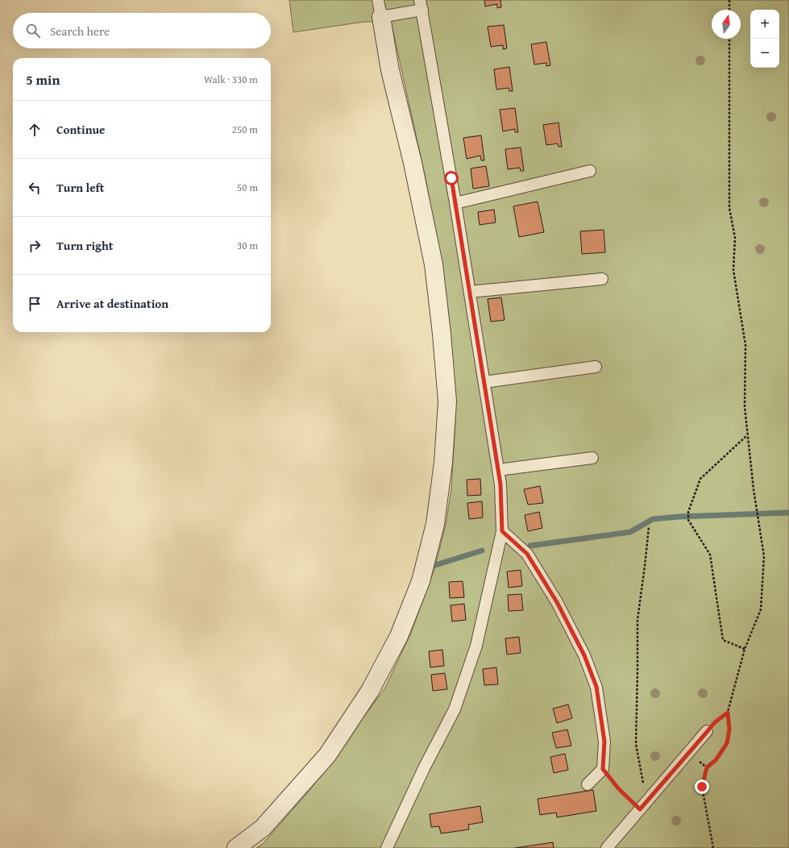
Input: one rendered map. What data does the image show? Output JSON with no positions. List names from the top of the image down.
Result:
{
  "north": "top",
  "page": {
    "map_buttons": ["+", "−"],
    "search": "Search here",
    "heading": ["5 min", "Walk · 330 m"],
    "list": [
      ["Continue", "250 m"],
      ["Turn left", "50 m"],
      ["Turn right", "30 m"],
      "Arrive at destination"
    ]
  }
}
